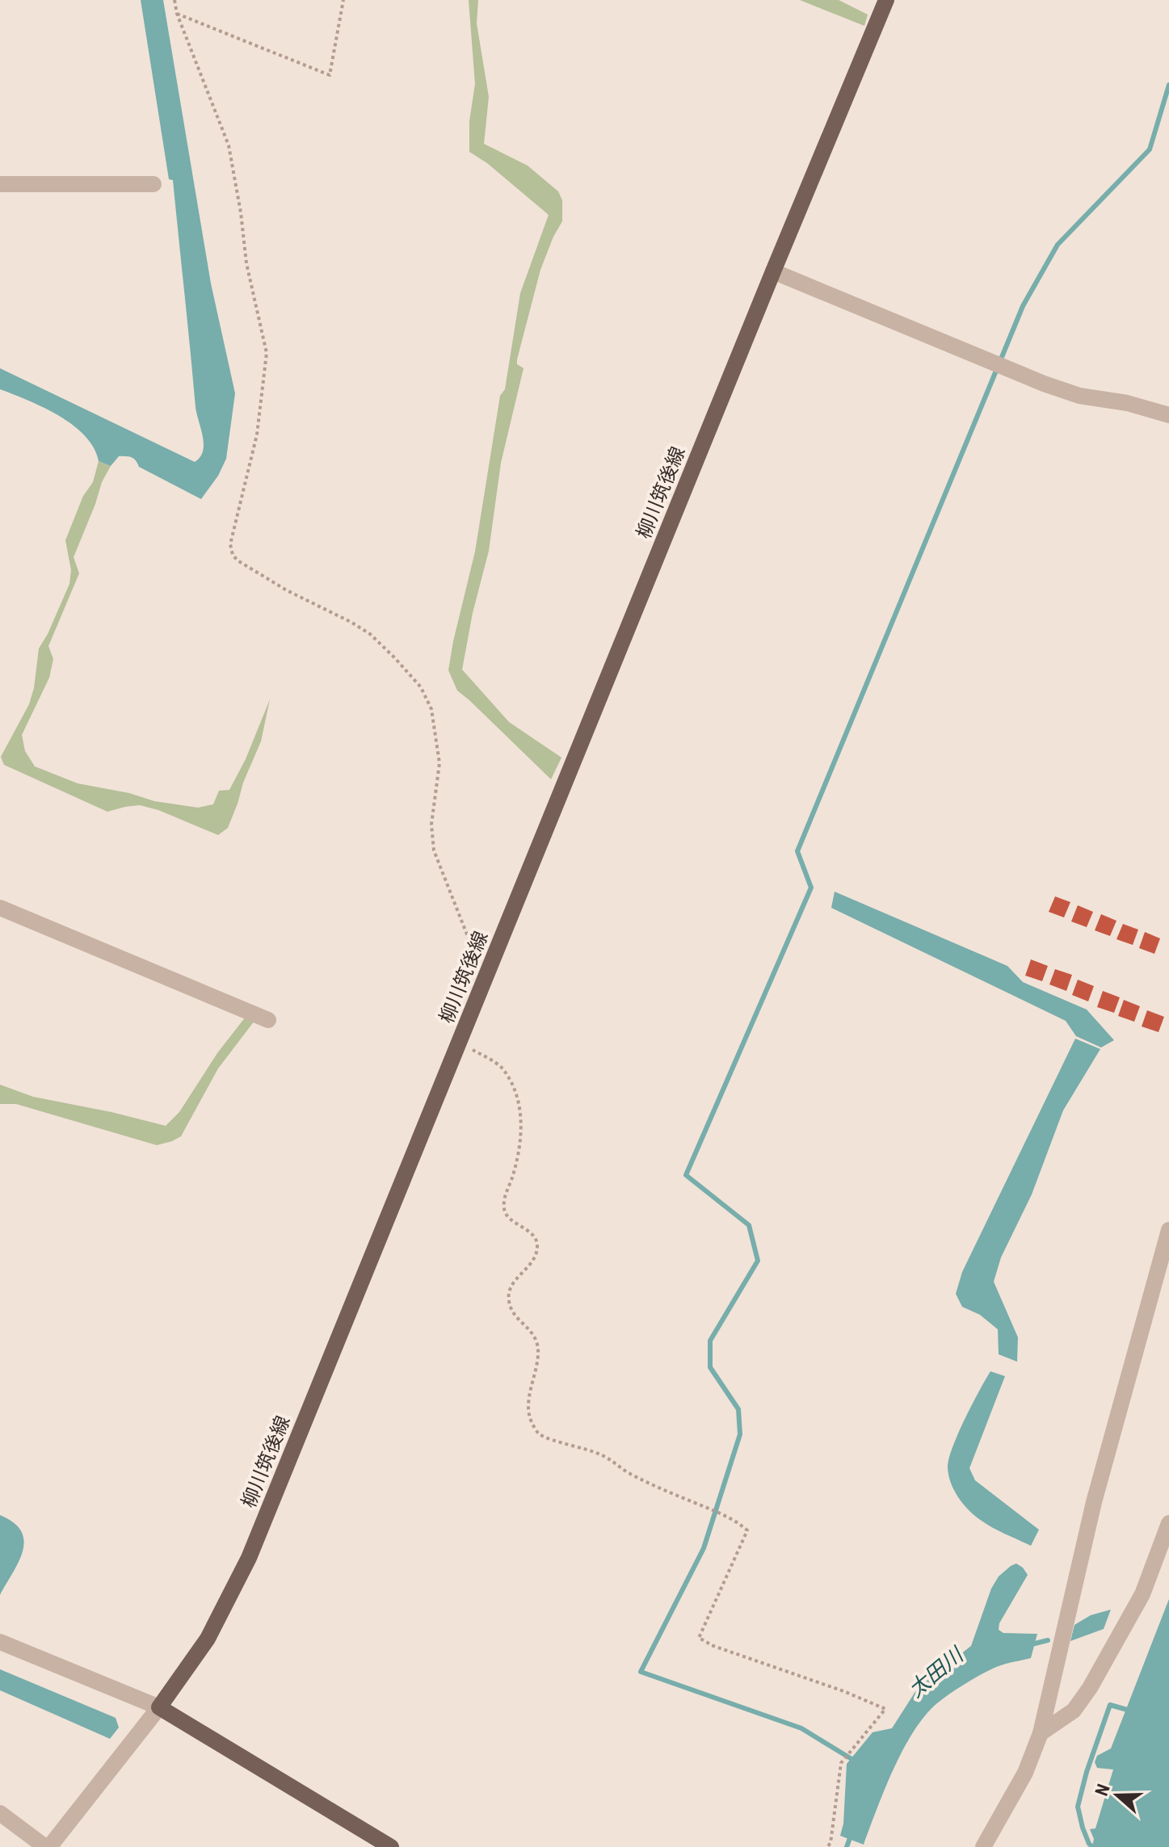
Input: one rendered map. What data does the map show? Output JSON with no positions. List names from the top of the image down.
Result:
{
  "streets": {
    "main road": ["柳川筑後線"]
  },
  "water": ["太田川"],
  "north": "left"
}
